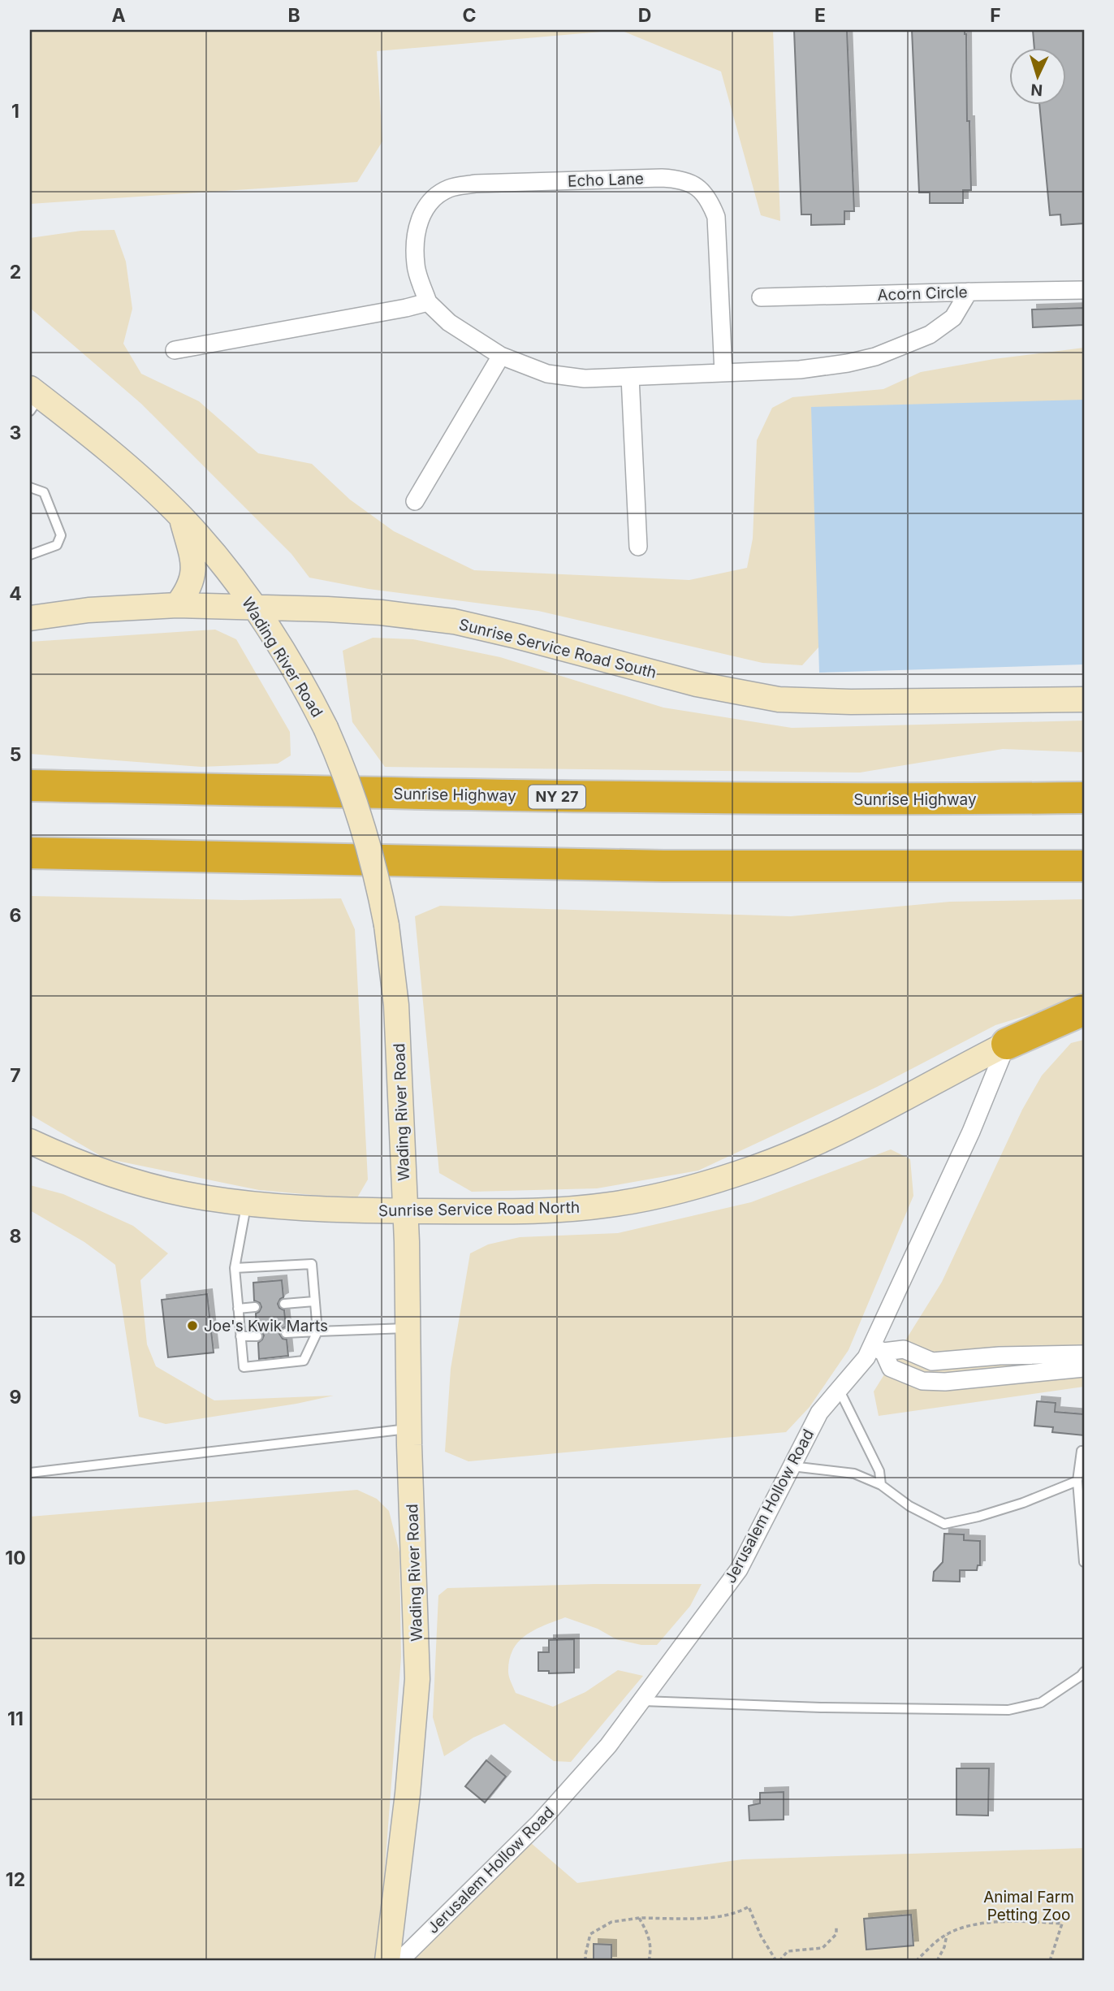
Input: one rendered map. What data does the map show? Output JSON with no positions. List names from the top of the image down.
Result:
{
  "streets": {
    "highway": ["Sunrise Highway", "NY 27"],
    "street": [
      "Echo Lane",
      "Acorn Circle",
      "Sunrise Service Road South",
      "Wading River Road",
      "Sunrise Service Road North",
      "Jerusalem Hollow Road"
    ]
  },
  "crossings": [
    ["Echo Lane", "Acorn Circle"],
    ["Sunrise Service Road South", "Wading River Road"],
    ["Wading River Road", "Sunrise Service Road North"],
    ["Sunrise Service Road North", "Jerusalem Hollow Road"]
  ],
  "parks": ["Animal Farm Petting Zoo"],
  "places": ["Joe's Kwik Marts"],
  "north": "bottom",
  "grid": {
    "columns": [
      "A",
      "B",
      "C",
      "D",
      "E",
      "F"
    ],
    "rows": [
      "1",
      "2",
      "3",
      "4",
      "5",
      "6",
      "7",
      "8",
      "9",
      "10",
      "11",
      "12"
    ]
  }
}
